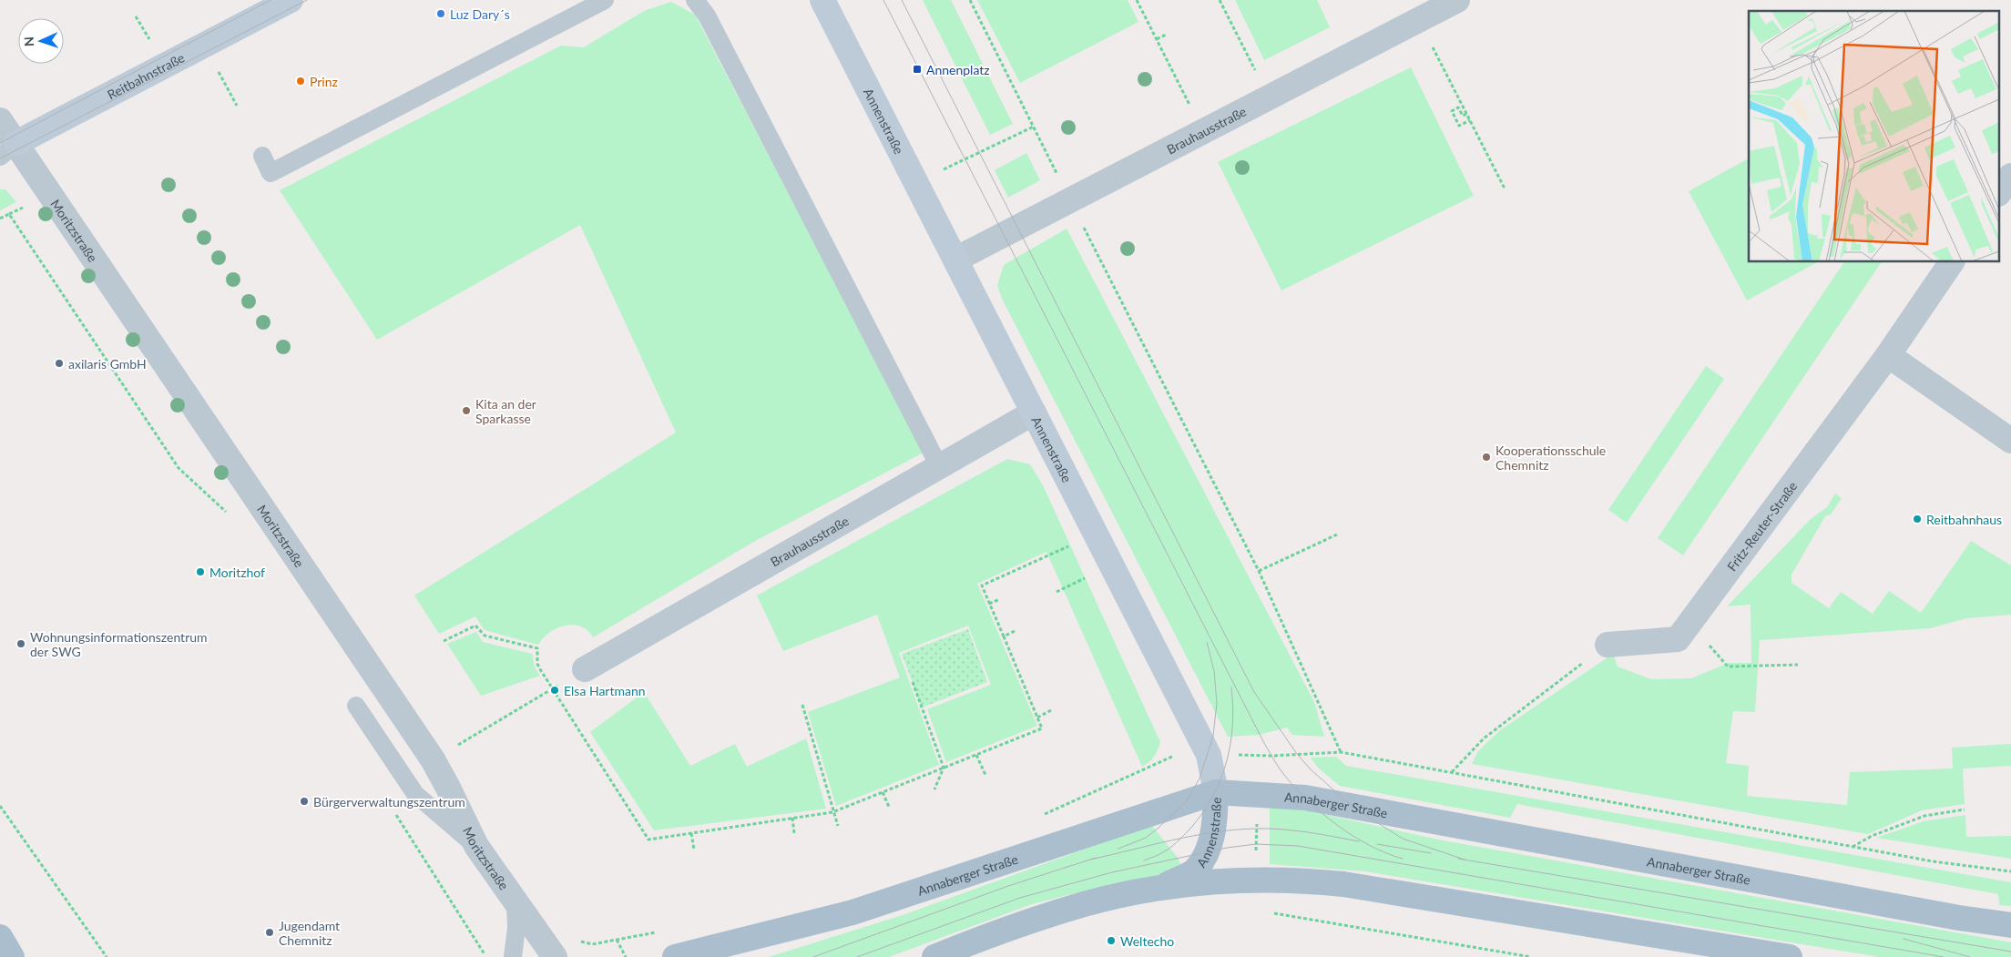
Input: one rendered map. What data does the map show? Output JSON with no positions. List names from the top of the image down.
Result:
{
  "streets": {
    "main road": ["Annenstraße", "Annaberger Straße"],
    "street": [
      "Reitbahnstraße",
      "Brauhausstraße",
      "Moritzstraße",
      "Fritz-Reuter-Straße"
    ]
  },
  "crossings": [
    ["Reitbahnstraße", "Moritzstraße"],
    ["Annenstraße", "Brauhausstraße"],
    ["Annenstraße", "Annaberger Straße"]
  ],
  "places": {
    "other": [
      "Luz Dary´s",
      "Prinz",
      "axilaris GmbH",
      "Kita an der Sparkasse",
      "Kooperationsschule Chemnitz",
      "Reitbahnhaus",
      "Moritzhof",
      "Wohnungsinformationszentrum der SWG",
      "Elsa Hartmann",
      "Bürgerverwaltungszentrum",
      "Jugendamt Chemnitz",
      "Weltecho"
    ],
    "transit": ["Annenplatz"]
  },
  "north": "left"
}
